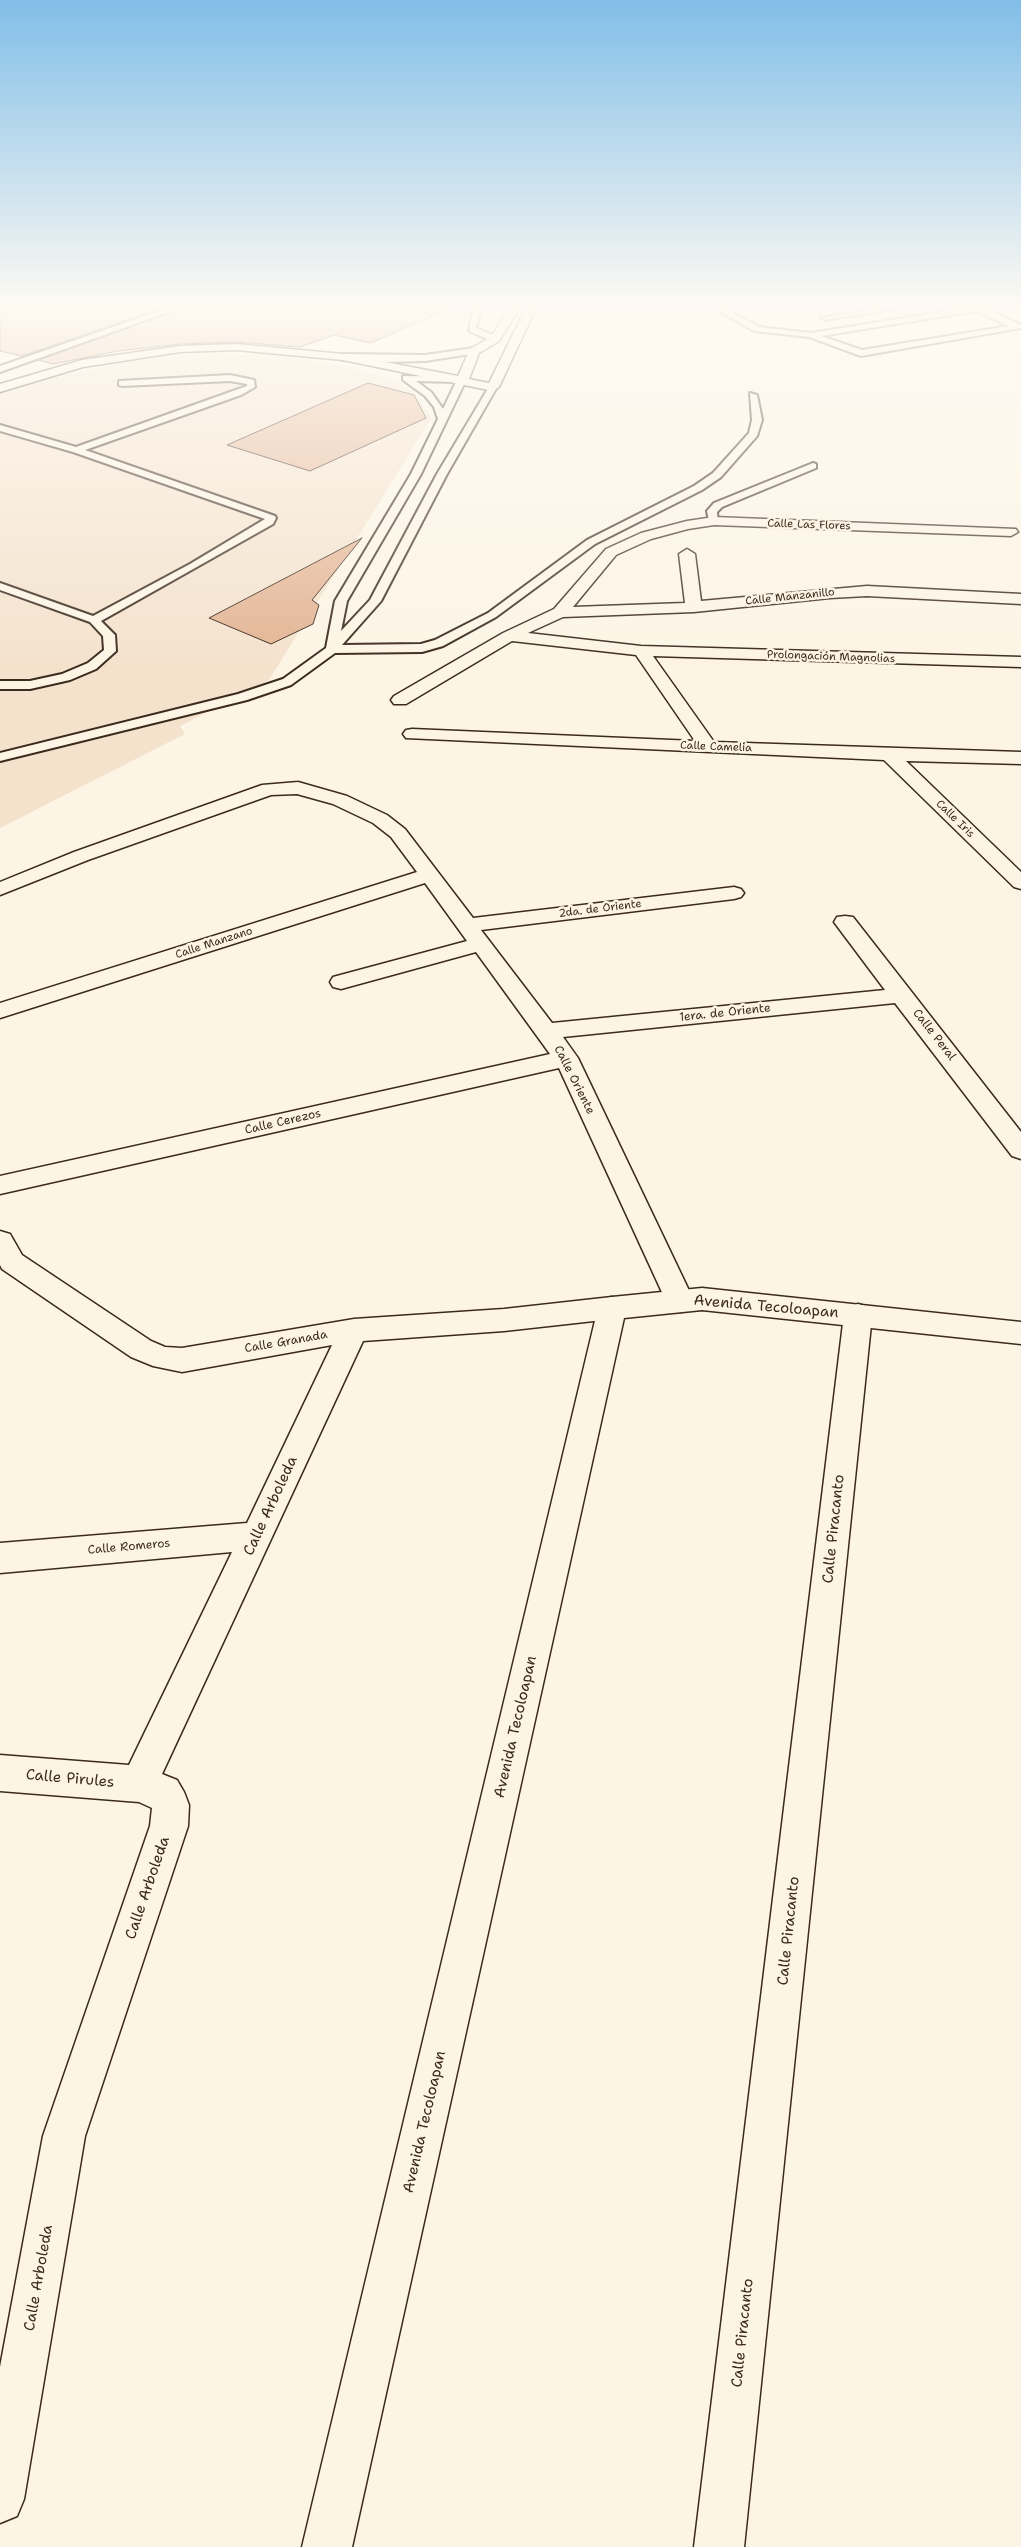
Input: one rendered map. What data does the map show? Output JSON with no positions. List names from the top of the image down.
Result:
{
  "streets": {
    "street": [
      "Calle Las Flores",
      "Calle Manzanillo",
      "Prolongación Magnolias",
      "Calle Camelia",
      "Calle Iris",
      "2da. de Oriente",
      "Calle Manzano",
      "1era. de Oriente",
      "Calle Peral",
      "Calle Oriente",
      "Calle Cerezos",
      "Avenida Tecoloapan",
      "Calle Granada",
      "Calle Arboleda",
      "Calle Piracanto",
      "Calle Romeros",
      "Calle Pirules"
    ]
  },
  "crossings": [
    ["Calle Las Flores", "Calle Manzanillo"],
    ["Calle Camelia", "Calle Iris"],
    ["2da. de Oriente", "Calle Oriente"],
    ["Calle Manzano", "Calle Oriente"],
    ["1era. de Oriente", "Calle Peral"],
    ["1era. de Oriente", "Calle Oriente"],
    ["Calle Oriente", "Calle Cerezos"],
    ["Calle Oriente", "Avenida Tecoloapan"],
    ["Avenida Tecoloapan", "Calle Granada"],
    ["Avenida Tecoloapan", "Calle Piracanto"],
    ["Calle Granada", "Calle Arboleda"],
    ["Calle Arboleda", "Calle Romeros"],
    ["Calle Arboleda", "Calle Pirules"]
  ]
}
